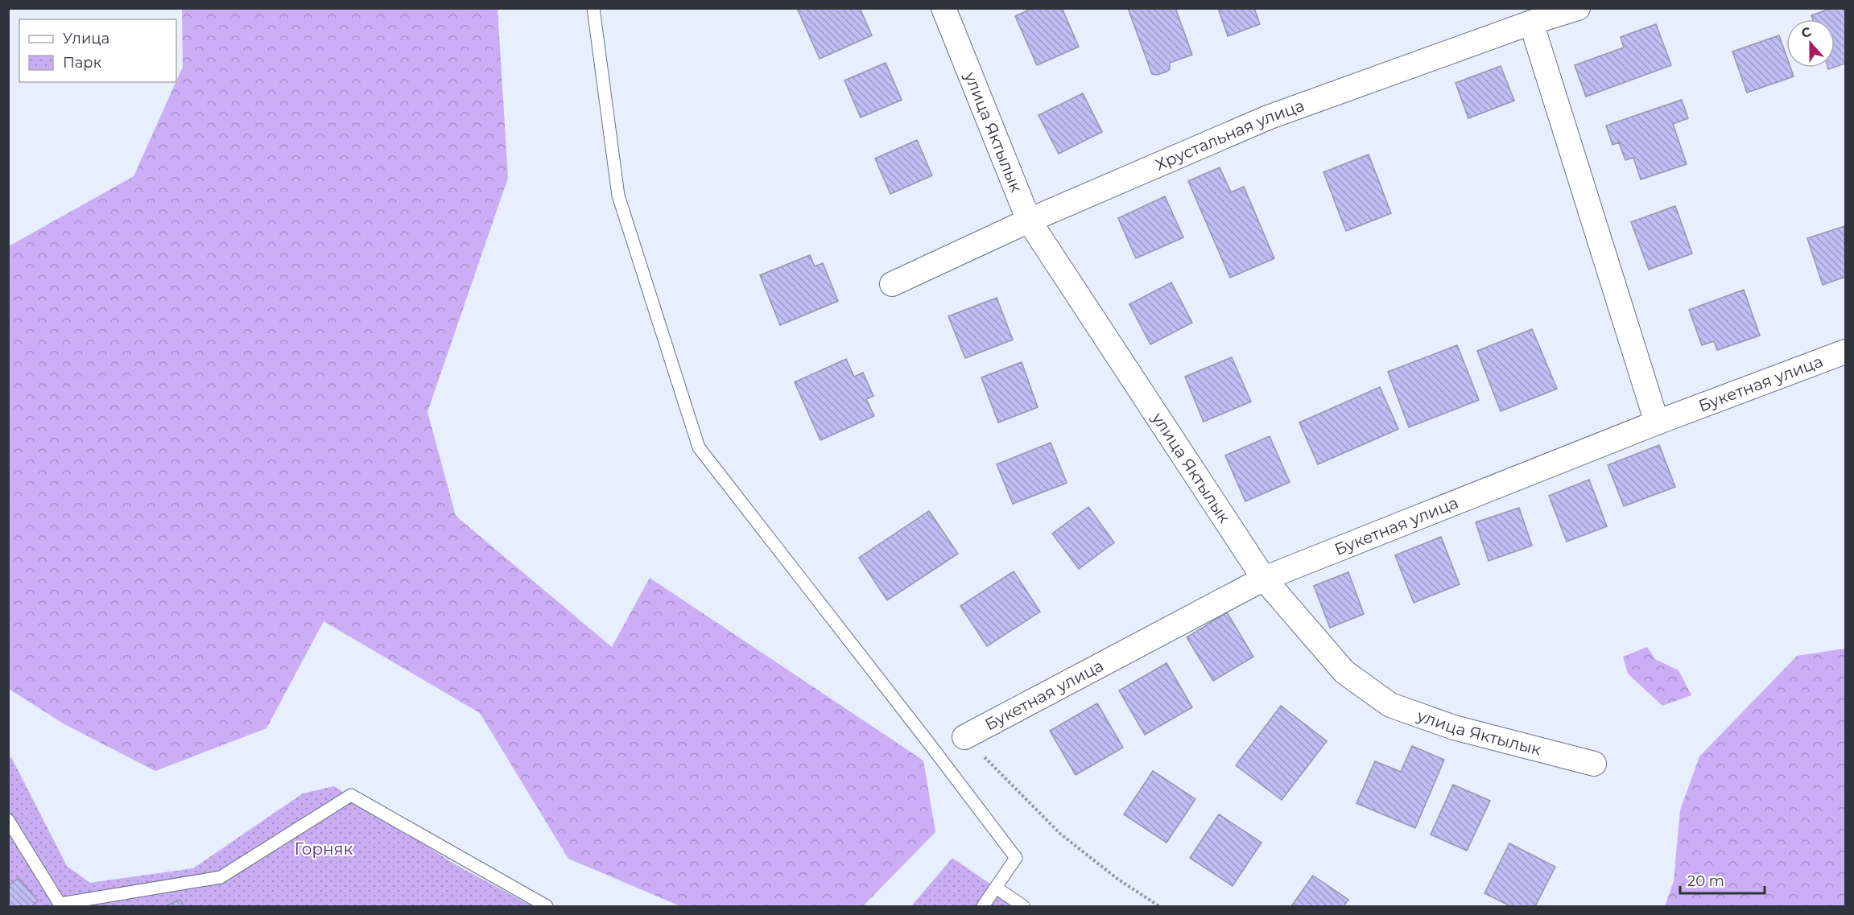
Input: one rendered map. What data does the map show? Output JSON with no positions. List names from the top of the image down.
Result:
{
  "streets": {
    "street": ["улица Яктылык", "Хрустальная улица", "Букетная улица"]
  },
  "crossings": [
    ["улица Яктылык", "Хрустальная улица"],
    ["улица Яктылык", "Букетная улица"]
  ],
  "parks": ["Горняк"],
  "legend": ["Улица", "Парк"],
  "scale_bar": "20 m",
  "north": "top"
}
